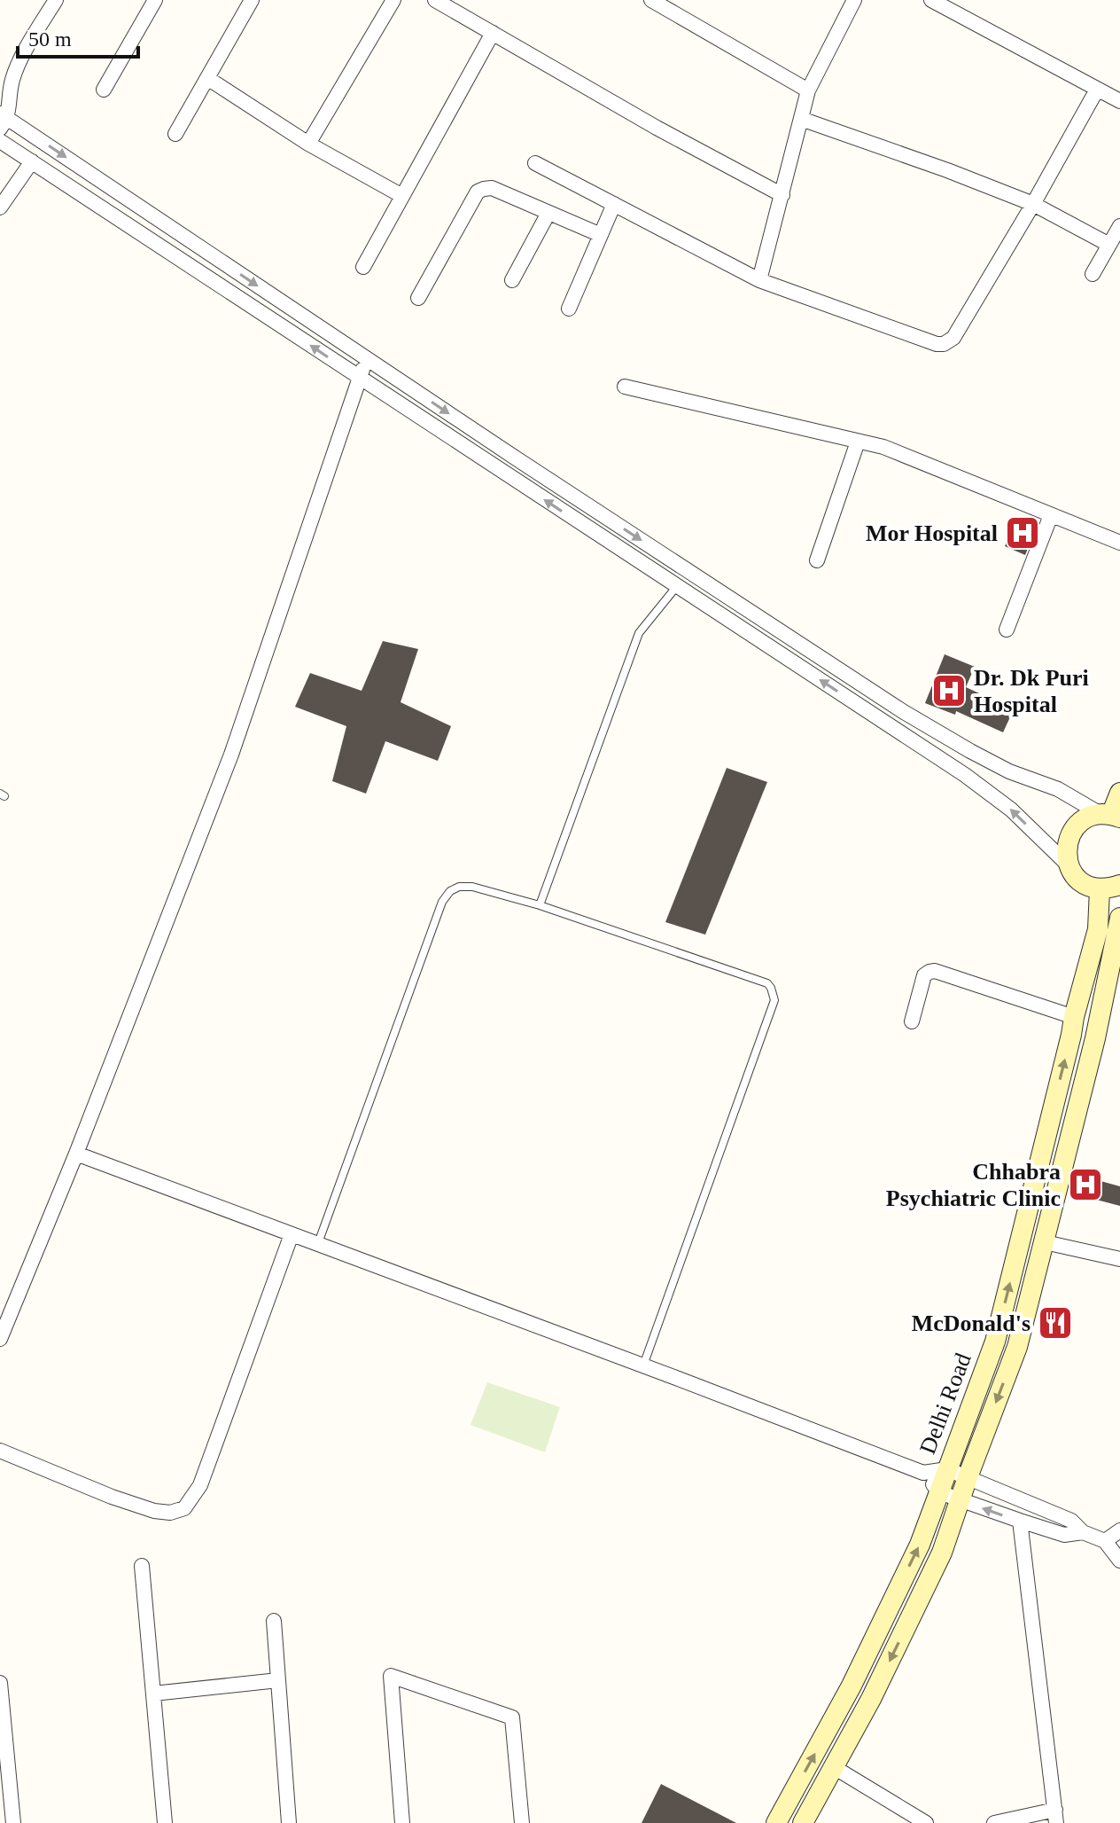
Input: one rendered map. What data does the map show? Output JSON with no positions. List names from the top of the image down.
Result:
{
  "streets": {
    "main road": ["Delhi Road"]
  },
  "places": {
    "hospital": ["Mor Hospital", "Dr. Dk Puri Hospital", "Chhabra Psychiatric Clinic"],
    "restaurant": ["McDonald's"]
  },
  "scale_bar": "50 m"
}
